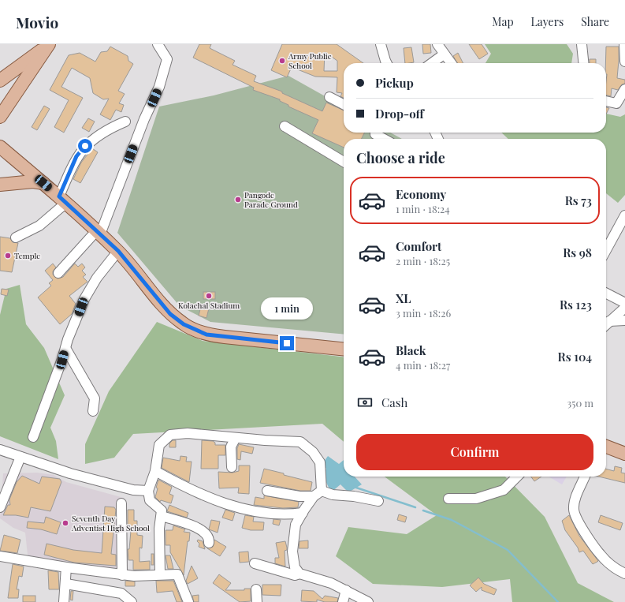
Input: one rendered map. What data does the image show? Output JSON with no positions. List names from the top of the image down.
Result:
{
  "places": [
    "Army Public School",
    "Pangode Parade Ground",
    "Temple",
    "Kolachal Stadium",
    "Seventh Day Adventist High School"
  ],
  "page": {
    "header": "Movio",
    "nav": ["Map", "Layers", "Share"],
    "banner": ["Pickup", "Drop-off"],
    "heading": "Choose a ride",
    "list": [
      {
        "name": "Economy",
        "note": "1 min · 18:24",
        "value": "Rs 73"
      },
      {
        "name": "Comfort",
        "note": "2 min · 18:25",
        "value": "Rs 98"
      },
      {
        "name": "XL",
        "note": "3 min · 18:26",
        "value": "Rs 123"
      },
      {
        "name": "Black",
        "note": "4 min · 18:27",
        "value": "Rs 104"
      }
    ],
    "bubble": "1 min",
    "pay": ["Cash", "350 m"],
    "buttons": "Confirm"
  }
}
